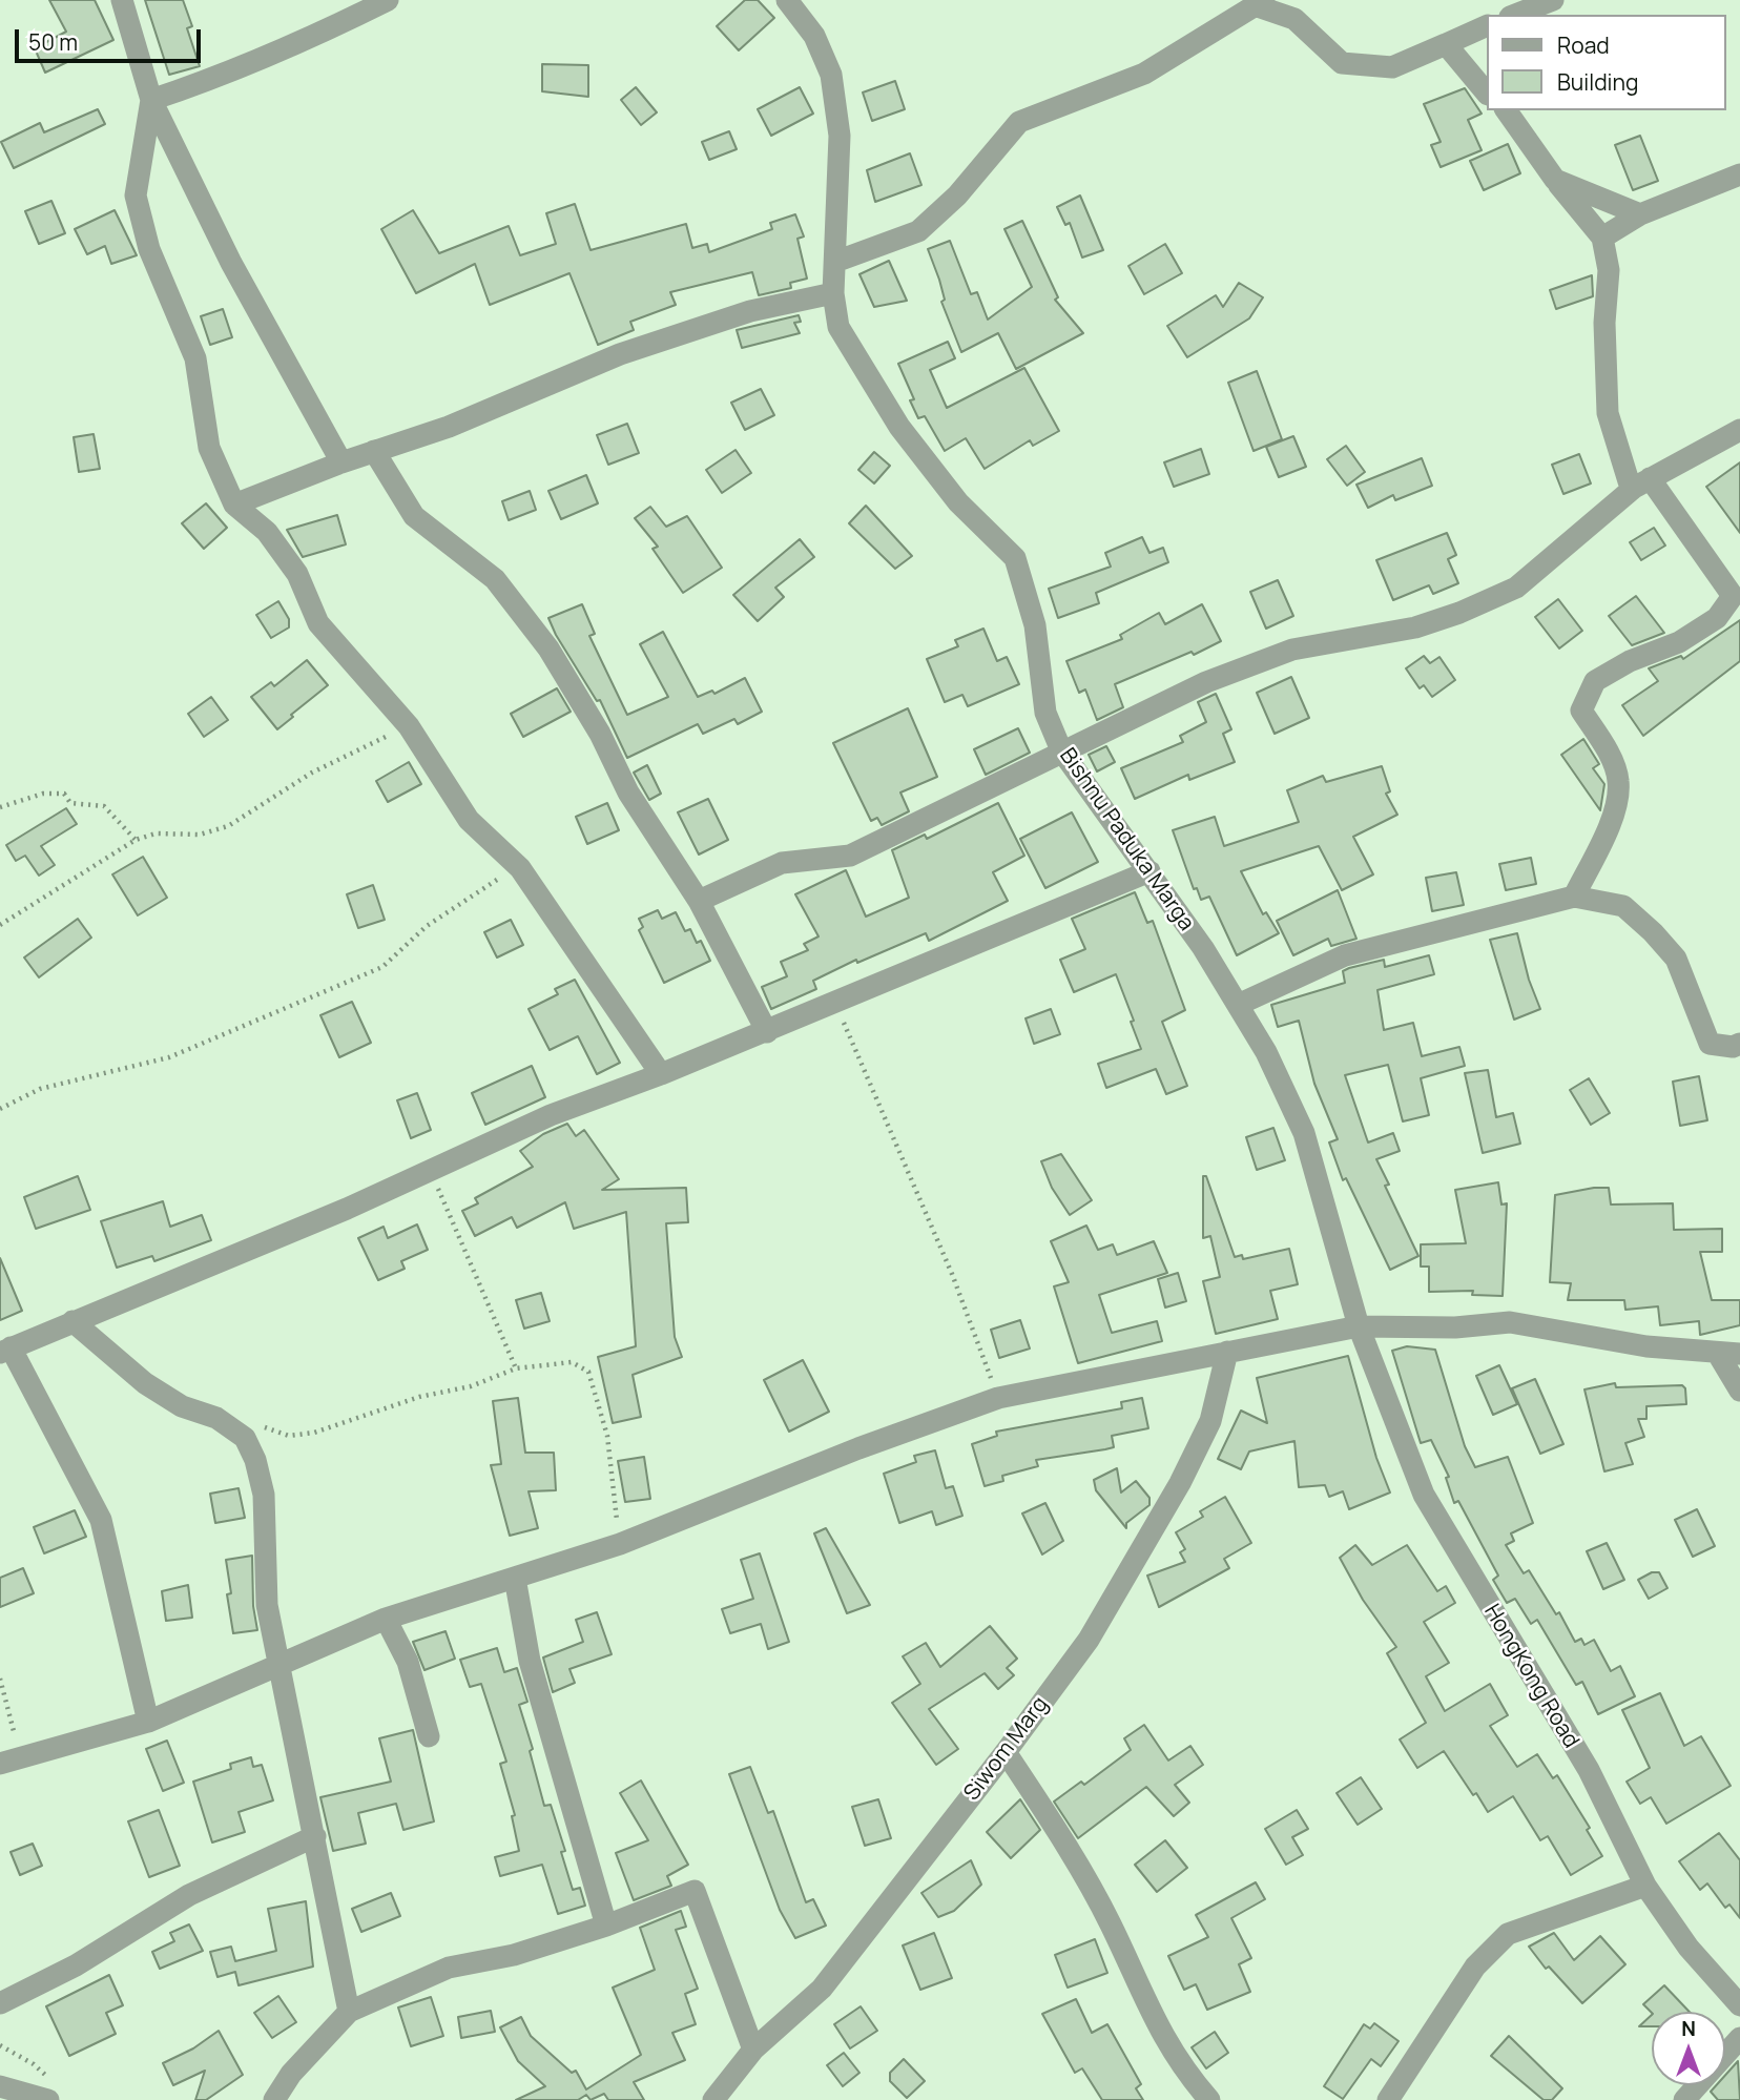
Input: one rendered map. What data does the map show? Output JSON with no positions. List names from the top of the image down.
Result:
{
  "streets": {
    "street": ["Bishnu Paduka Marga", "HongKong Road", "Siwom Marg"]
  },
  "crossings": [
    ["Bishnu Paduka Marga", "HongKong Road"]
  ],
  "legend": ["Road", "Building"],
  "scale_bar": "50 m",
  "north": "top"
}
